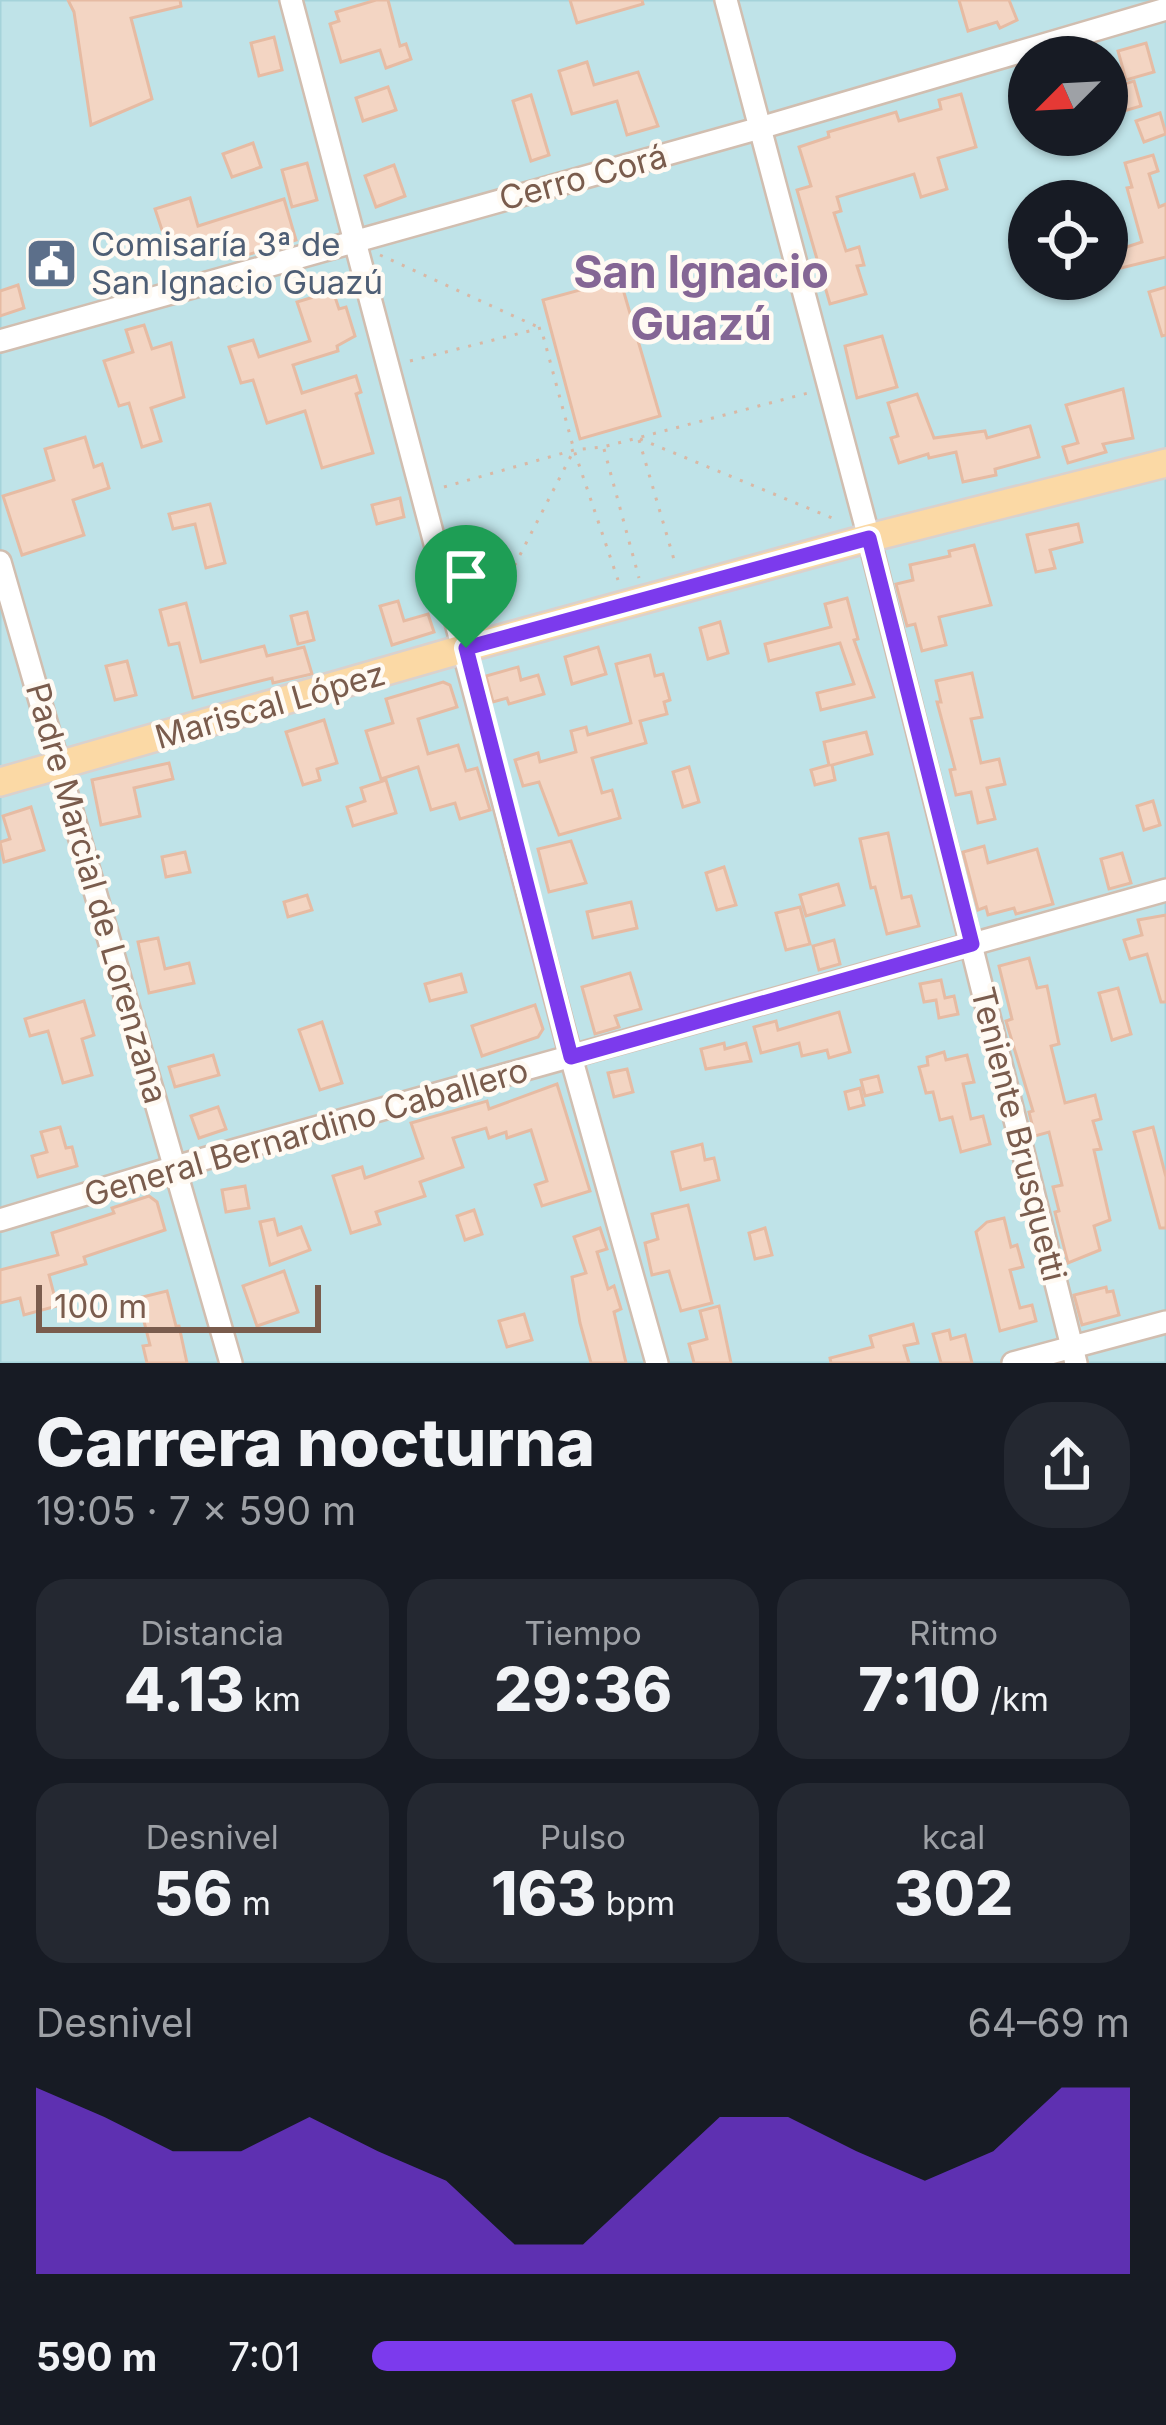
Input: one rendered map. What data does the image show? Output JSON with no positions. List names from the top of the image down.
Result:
{
  "streets": {
    "main road": ["Mariscal López"],
    "street": [
      "Cerro Corá",
      "Padre Marcial de Lorenzana",
      "General Bernardino Caballero",
      "Teniente Brusquetti"
    ]
  },
  "crossings": [
    ["Cerro Corá", "Teniente Brusquetti"],
    ["Mariscal López", "Padre Marcial de Lorenzana"],
    ["Mariscal López", "Teniente Brusquetti"],
    ["Padre Marcial de Lorenzana", "General Bernardino Caballero"],
    ["General Bernardino Caballero", "Teniente Brusquetti"]
  ],
  "districts": ["San Ignacio Guazú"],
  "places": {
    "public building": ["Comisaría 3ª de San Ignacio Guazú"]
  },
  "scale_bar": "100 m",
  "north": "bottom left",
  "page": {
    "scale": "100 m",
    "heading": ["Carrera nocturna", "19:05 · 7 × 590 m"],
    "stats": [
      ["Distancia", "4.13 km"],
      ["Tiempo", "29:36"],
      ["Ritmo", "7:10 /km"],
      ["Desnivel", "56 m"],
      ["Pulso", "163 bpm"],
      ["kcal", "302"]
    ],
    "chart": ["Desnivel", "64–69 m"],
    "list": [
      {
        "name": "590 m",
        "note": "7:01"
      }
    ]
  }
}
